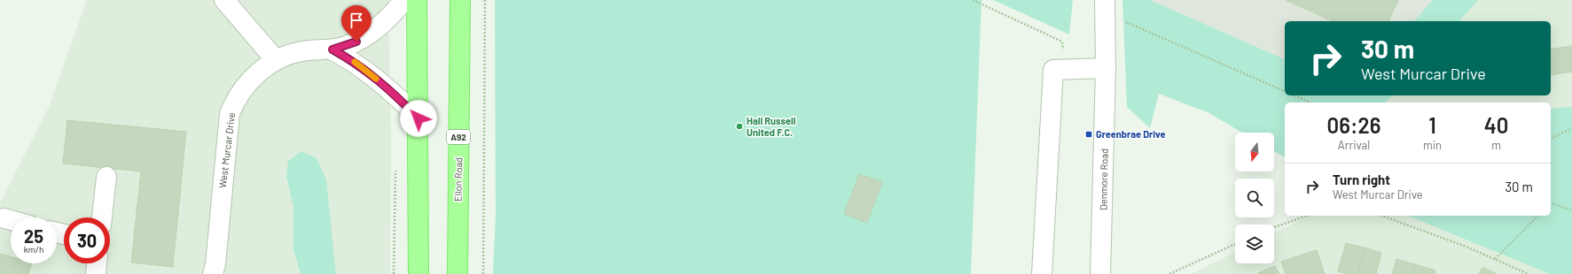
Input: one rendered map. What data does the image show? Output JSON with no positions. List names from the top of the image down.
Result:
{
  "streets": {
    "main road": ["A92", "Ellon Road"],
    "street": ["West Murcar Drive", "Denmore Road"]
  },
  "places": {
    "other": ["Hall Russell United F.C."],
    "transit": ["Greenbrae Drive"]
  },
  "north": "bottom",
  "page": {
    "turn": ["30 m", "West Murcar Drive"],
    "eta": [
      "06:26",
      "Arrival",
      "1",
      "min",
      "40",
      "m"
    ],
    "list": [
      {
        "name": "Turn right",
        "note": "West Murcar Drive",
        "value": "30 m"
      }
    ],
    "speed": "25 km/h",
    "limit": "30"
  }
}
